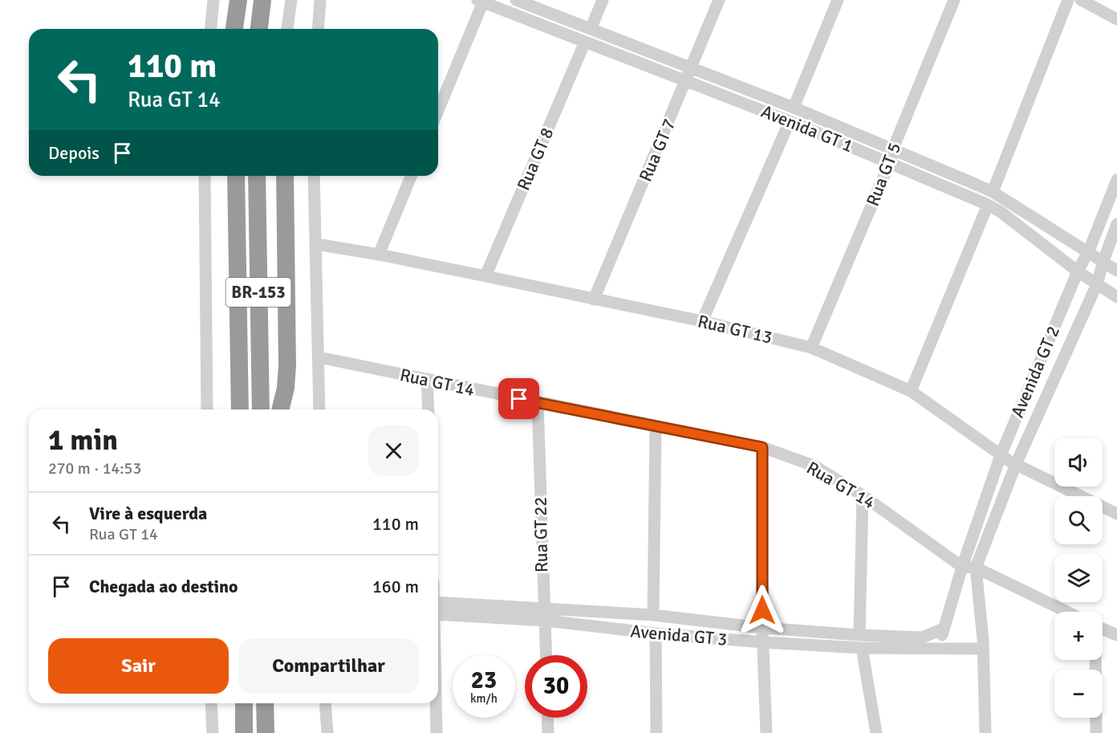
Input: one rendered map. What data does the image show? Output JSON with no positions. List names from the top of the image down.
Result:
{
  "streets": {
    "highway": ["BR-153"],
    "street": [
      "Avenida GT 1",
      "Rua GT 7",
      "Rua GT 8",
      "Rua GT 5",
      "Rua GT 13",
      "Avenida GT 2",
      "Rua GT 14",
      "Rua GT 22",
      "Avenida GT 3"
    ]
  },
  "crossings": [
    ["Avenida GT 1", "Rua GT 7"],
    ["Avenida GT 1", "Rua GT 8"],
    ["Avenida GT 1", "Rua GT 5"],
    ["Avenida GT 1", "Avenida GT 2"],
    ["Rua GT 7", "Rua GT 13"],
    ["Rua GT 8", "Rua GT 13"],
    ["Rua GT 5", "Rua GT 13"],
    ["Rua GT 13", "Avenida GT 2"],
    ["Avenida GT 2", "Rua GT 14"],
    ["Avenida GT 2", "Avenida GT 3"],
    ["Rua GT 14", "Rua GT 22"],
    ["Rua GT 22", "Avenida GT 3"]
  ],
  "page": {
    "turn": ["110 m", "Rua GT 14"],
    "then": "Depois",
    "heading": ["1 min", "270 m · 14:53"],
    "map_buttons": ["+", "−"],
    "list": [
      {
        "name": "Vire à esquerda",
        "note": "Rua GT 14",
        "value": "110 m"
      },
      {
        "name": "Chegada ao destino",
        "value": "160 m"
      }
    ],
    "buttons": ["Sair", "Compartilhar"],
    "speed": "23 km/h",
    "limit": "30"
  }
}
